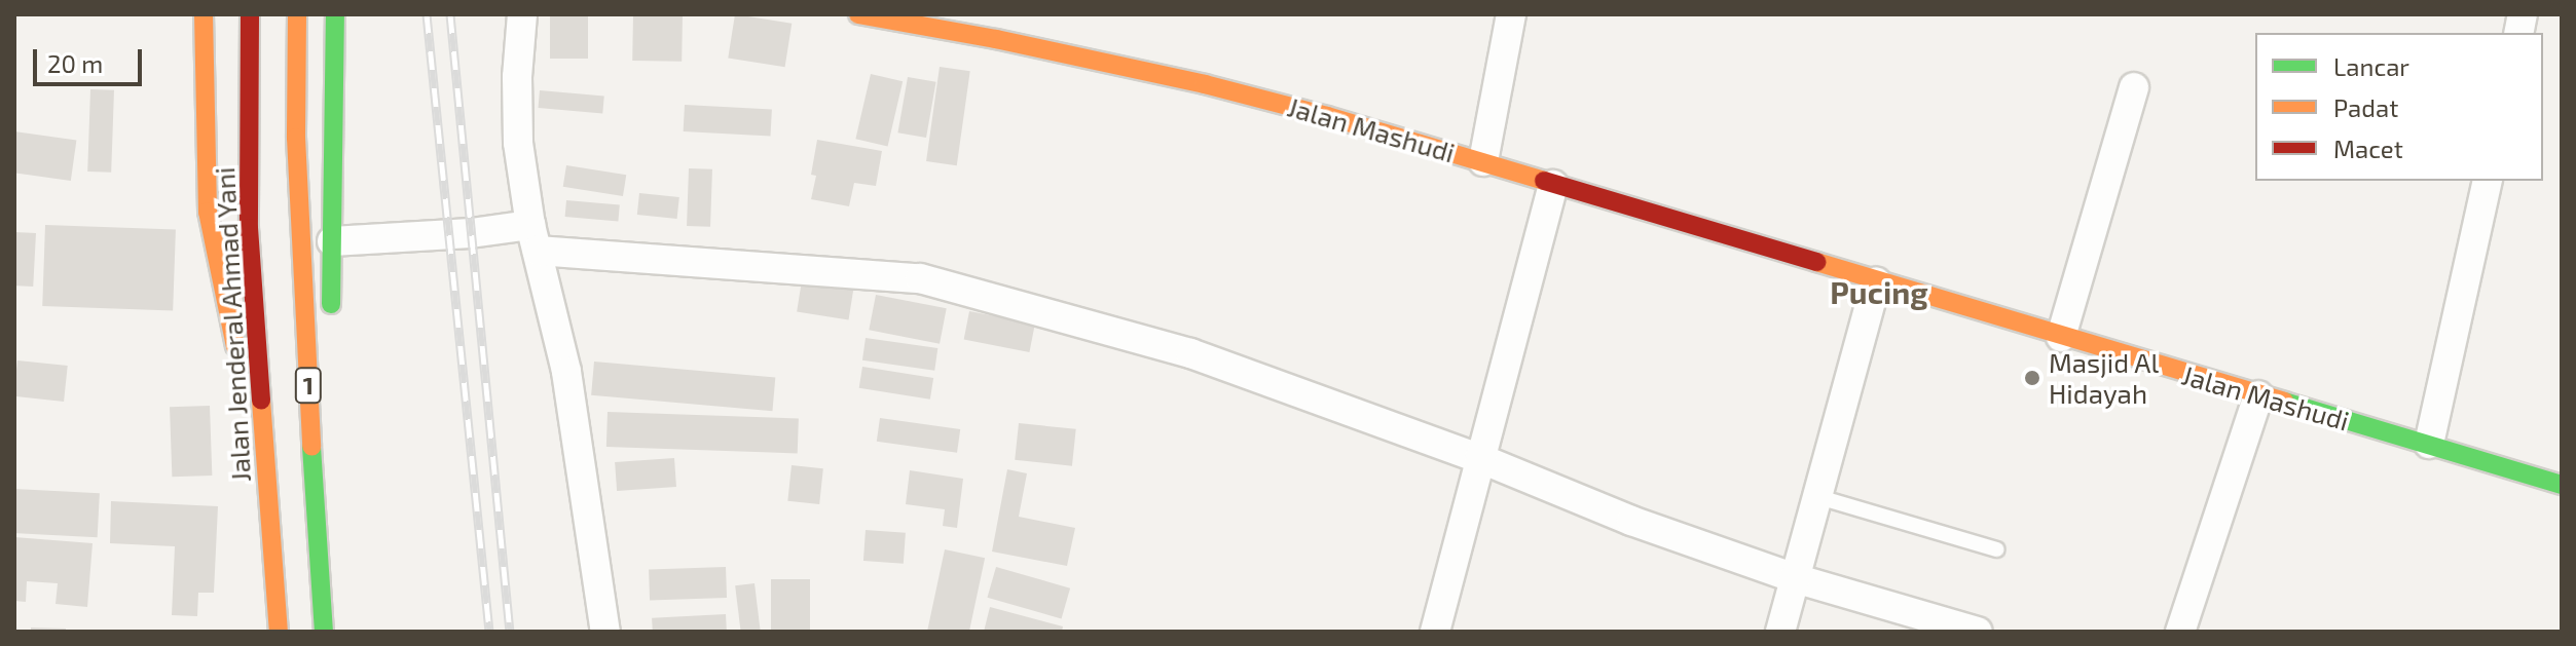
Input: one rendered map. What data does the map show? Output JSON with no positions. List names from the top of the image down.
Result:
{
  "streets": {
    "main road": ["Jalan Mashudi", "Jalan Jenderal Ahmad Yani", "1"]
  },
  "districts": ["Pucing"],
  "places": ["Masjid Al Hidayah"],
  "legend": ["Lancar", "Padat", "Macet"],
  "scale_bar": "20 m"
}
